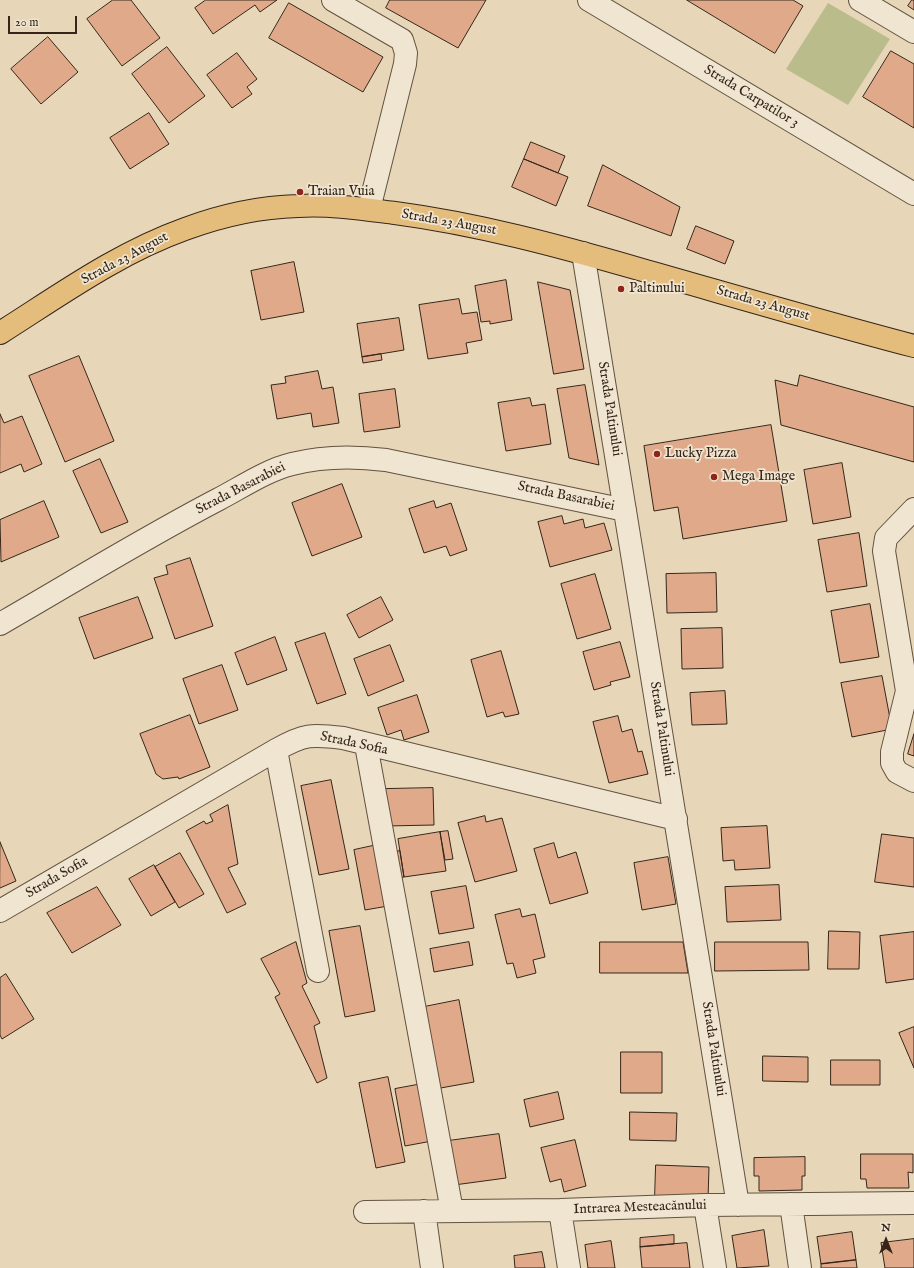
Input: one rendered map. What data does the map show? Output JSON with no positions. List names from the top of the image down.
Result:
{
  "streets": {
    "main road": ["Strada 23 August"],
    "street": [
      "Strada Carpatilor 3",
      "Strada Paltinului",
      "Strada Basarabiei",
      "Strada Sofia",
      "Intrarea Mesteacănului"
    ]
  },
  "crossings": [
    ["Strada 23 August", "Strada Paltinului"],
    ["Strada Paltinului", "Strada Basarabiei"],
    ["Strada Paltinului", "Strada Sofia"],
    ["Strada Paltinului", "Intrarea Mesteacănului"]
  ],
  "places": [
    "Traian Vuia",
    "Paltinului",
    "Lucky Pizza",
    "Mega Image"
  ],
  "scale_bar": "20 m",
  "north": "top"
}
